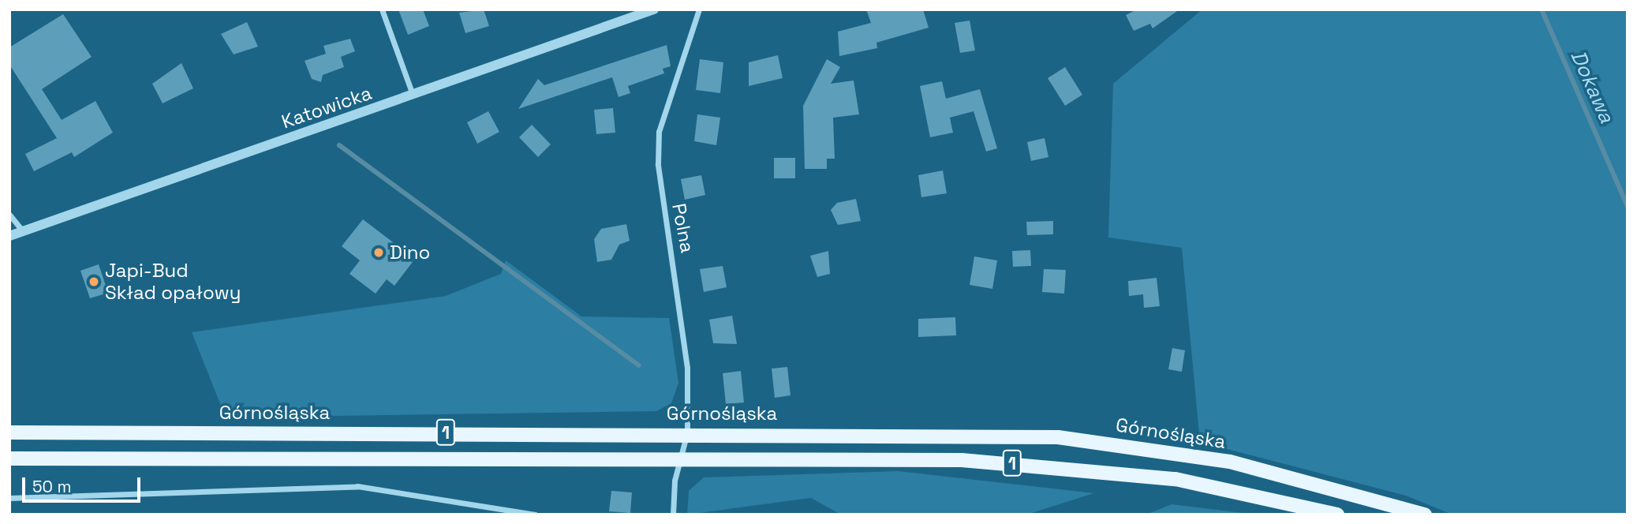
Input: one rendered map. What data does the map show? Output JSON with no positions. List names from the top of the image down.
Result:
{
  "streets": {
    "main road": ["Górnośląska", "1"],
    "street": ["Katowicka", "Polna"]
  },
  "crossings": [
    ["Polna", "Górnośląska"],
    ["Polna", "1"]
  ],
  "water": ["Dokawa"],
  "places": ["Dino", "Japi-Bud Skład opałowy"],
  "scale_bar": "50 m"
}
